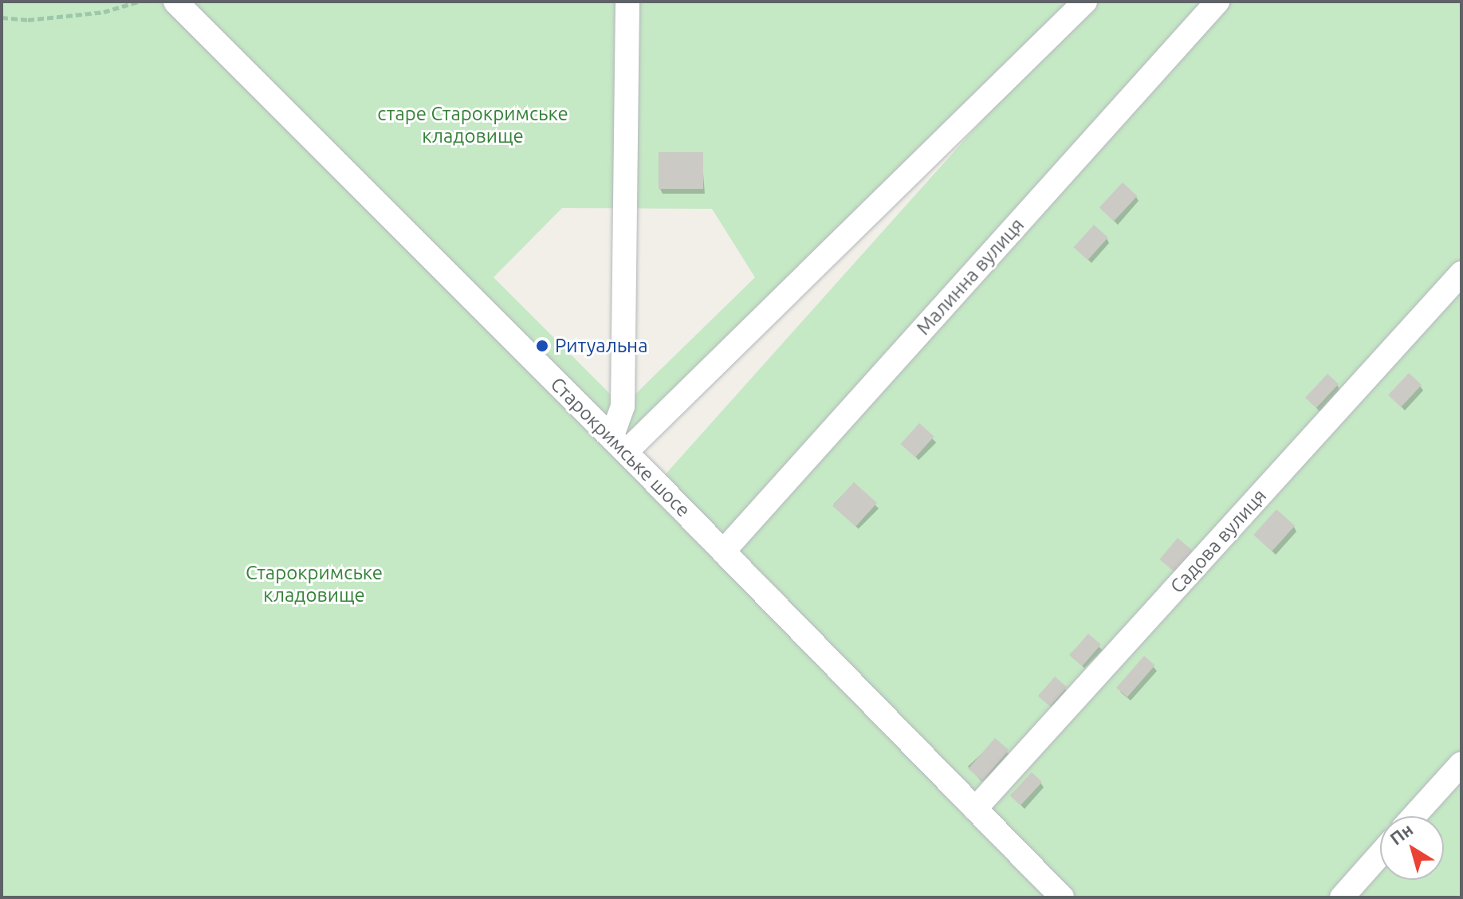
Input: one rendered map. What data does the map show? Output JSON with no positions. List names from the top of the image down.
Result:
{
  "streets": {
    "street": ["Малинна вулиця", "Старокримське шосе", "Садова вулиця"]
  },
  "crossings": [
    ["Малинна вулиця", "Старокримське шосе"],
    ["Старокримське шосе", "Садова вулиця"]
  ],
  "parks": ["старе Старокримське кладовище", "Старокримське кладовище"],
  "places": ["Ритуальна"],
  "north": "top left"
}
